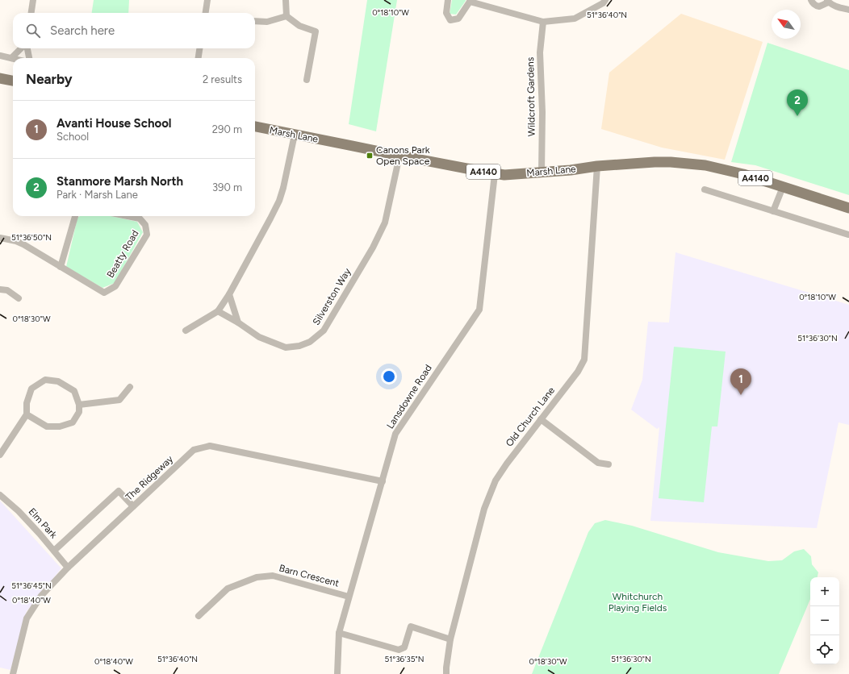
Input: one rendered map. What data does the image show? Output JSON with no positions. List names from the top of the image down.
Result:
{
  "streets": {
    "main road": ["Marsh Lane", "A4140"],
    "street": [
      "Wildcroft Gardens",
      "Beatty Road",
      "Silverston Way",
      "Lansdowne Road",
      "Old Church Lane",
      "The Ridgeway",
      "Elm Park",
      "Barn Crescent"
    ]
  },
  "crossings": [
    ["Wildcroft Gardens", "Marsh Lane"],
    ["Marsh Lane", "Silverston Way"],
    ["Marsh Lane", "Lansdowne Road"],
    ["Marsh Lane", "Old Church Lane"],
    ["Lansdowne Road", "The Ridgeway"],
    ["Lansdowne Road", "Barn Crescent"],
    ["The Ridgeway", "Elm Park"]
  ],
  "parks": ["Whitchurch Playing Fields"],
  "places": {
    "transit": ["Canons Park Open Space"]
  },
  "north": "top left",
  "page": {
    "search": "Search here",
    "heading": ["Nearby", "2 results"],
    "pins": ["2", "1"],
    "list": [
      {
        "mark": "1",
        "name": "Avanti House School",
        "note": "School",
        "value": "290 m"
      },
      {
        "mark": "2",
        "name": "Stanmore Marsh North",
        "note": "Park · Marsh Lane",
        "value": "390 m"
      }
    ],
    "map_buttons": ["+", "−"]
  },
  "coordinates": [
    "0°18'10\"W",
    "51°36'40\"N",
    "51°36'50\"N",
    "0°18'30\"W",
    "51°36'30\"N",
    "51°36'45\"N",
    "0°18'40\"W",
    "51°36'35\"N"
  ]
}
